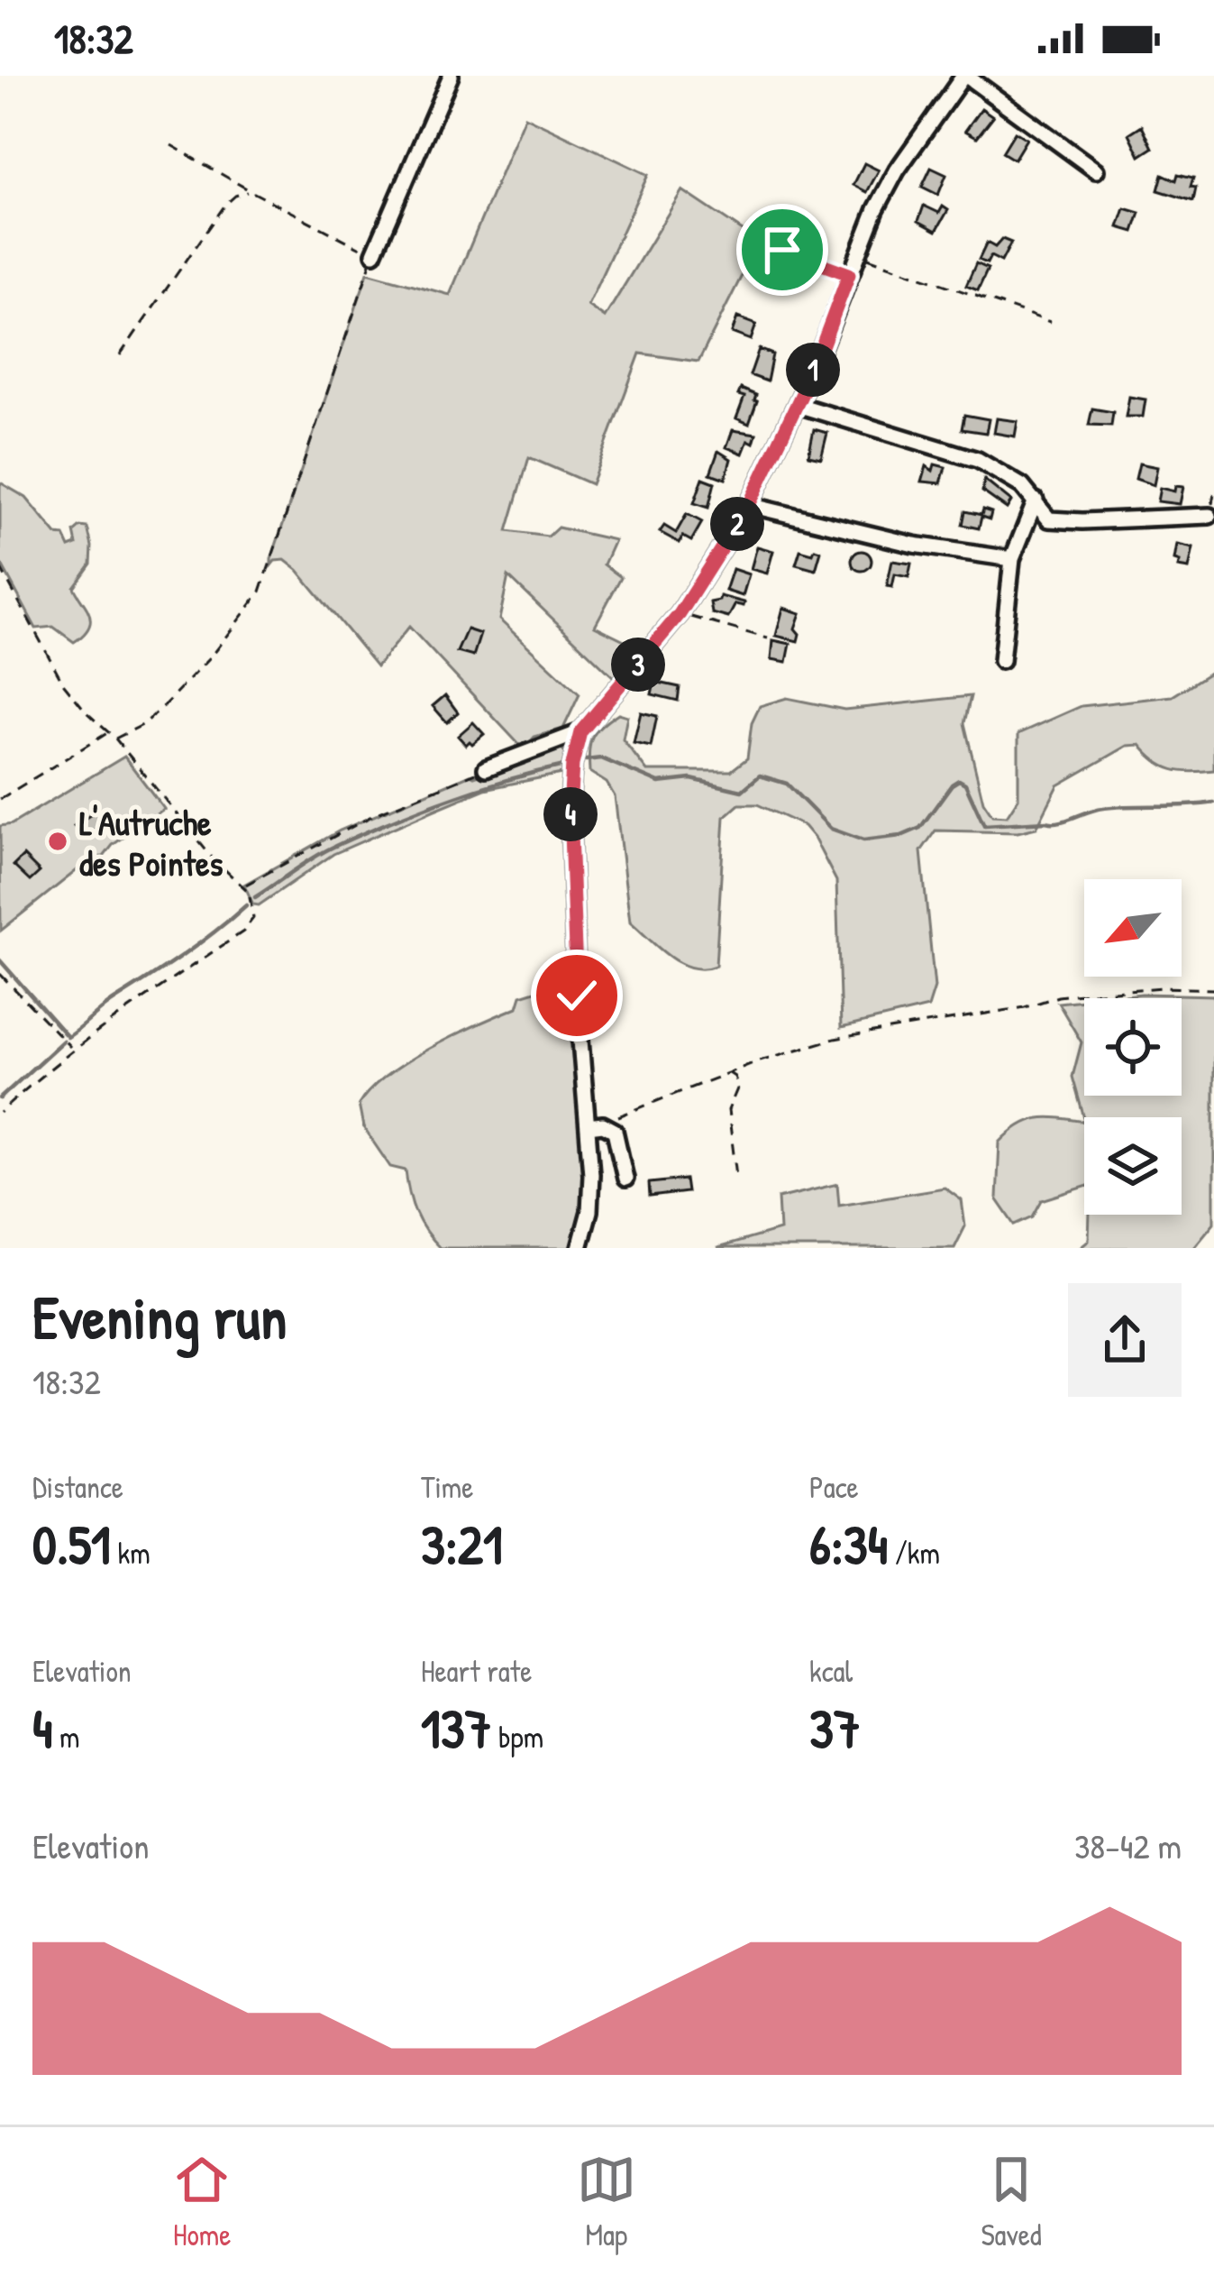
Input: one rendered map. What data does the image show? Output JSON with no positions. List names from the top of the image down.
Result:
{
  "places": ["L'Autruche des Pointes"],
  "north": "bottom left",
  "page": {
    "status": "18:32",
    "pins": [
      "1",
      "2",
      "3",
      "4"
    ],
    "heading": ["Evening run", "18:32"],
    "stats": [
      ["Distance", "0.51 km"],
      ["Time", "3:21"],
      ["Pace", "6:34 /km"],
      ["Elevation", "4 m"],
      ["Heart rate", "137 bpm"],
      ["kcal", "37"]
    ],
    "chart": ["Elevation", "38–42 m"],
    "tabs": ["Home", "Map", "Saved"]
  }
}
